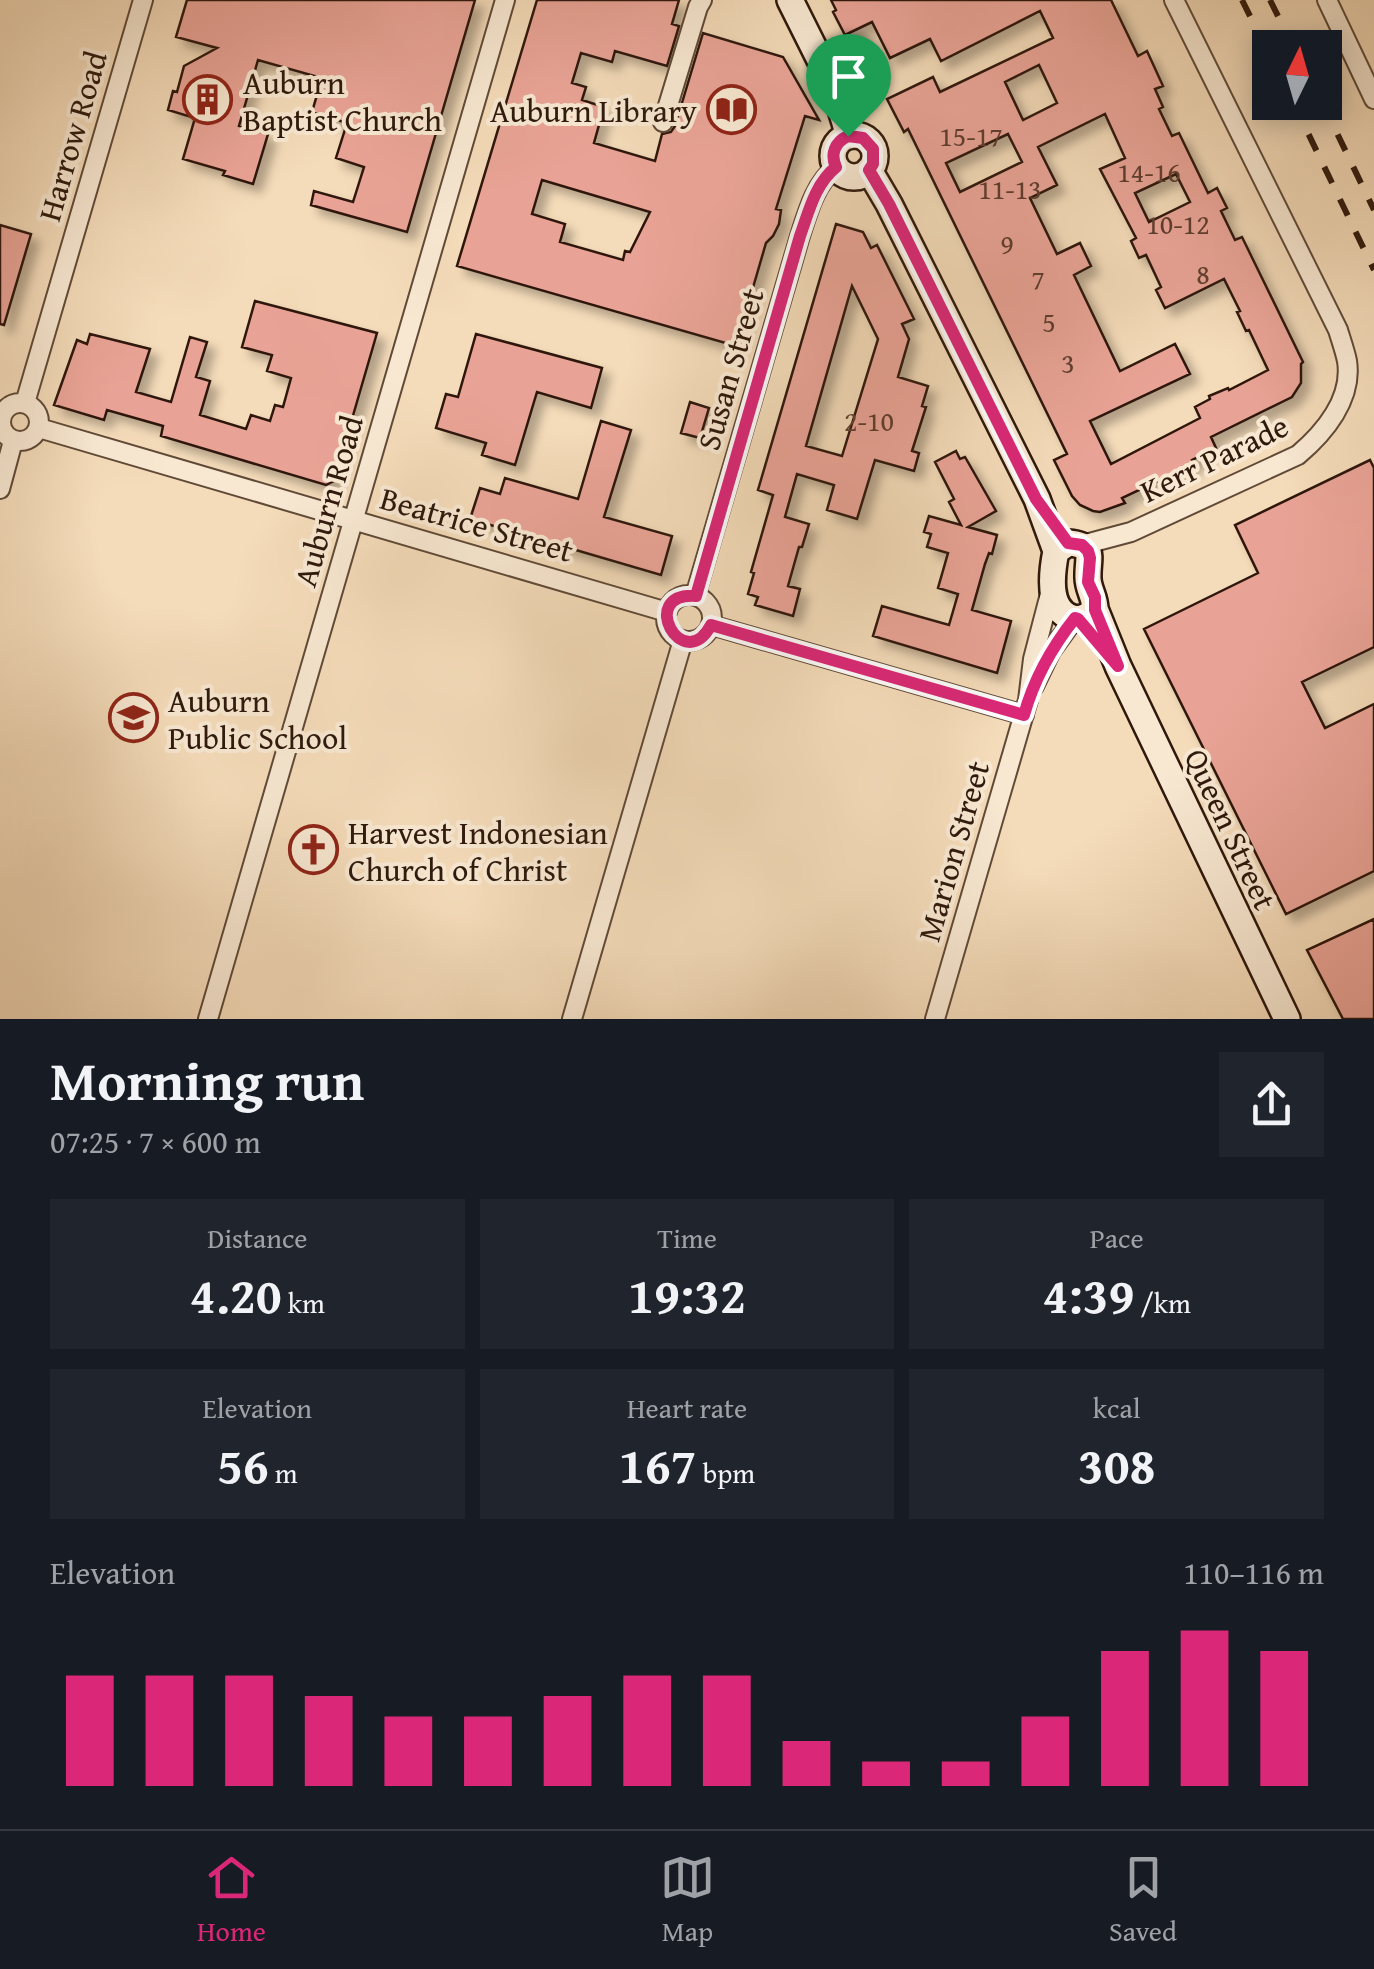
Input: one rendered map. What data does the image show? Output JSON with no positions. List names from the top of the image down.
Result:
{
  "streets": {
    "street": [
      "Harrow Road",
      "Susan Street",
      "Kerr Parade",
      "Auburn Road",
      "Beatrice Street",
      "Queen Street",
      "Marion Street"
    ]
  },
  "crossings": [
    ["Harrow Road", "Beatrice Street"],
    ["Susan Street", "Beatrice Street"],
    ["Auburn Road", "Beatrice Street"],
    ["Queen Street", "Marion Street"]
  ],
  "places": {
    "building": ["Auburn Baptist Church"],
    "library": ["Auburn Library"],
    "school or university": ["Auburn Public School"],
    "church": ["Harvest Indonesian Church of Christ"]
  },
  "house_numbers": [
    "15-17",
    "14-16",
    "11-13",
    "10-12",
    "9",
    "8",
    "7",
    "5",
    "3",
    "2-10"
  ],
  "north": "top",
  "page": {
    "heading": ["Morning run", "07:25 · 7 × 600 m"],
    "stats": [
      ["Distance", "4.20 km"],
      ["Time", "19:32"],
      ["Pace", "4:39 /km"],
      ["Elevation", "56 m"],
      ["Heart rate", "167 bpm"],
      ["kcal", "308"]
    ],
    "chart": ["Elevation", "110–116 m"],
    "tabs": ["Home", "Map", "Saved"]
  }
}
